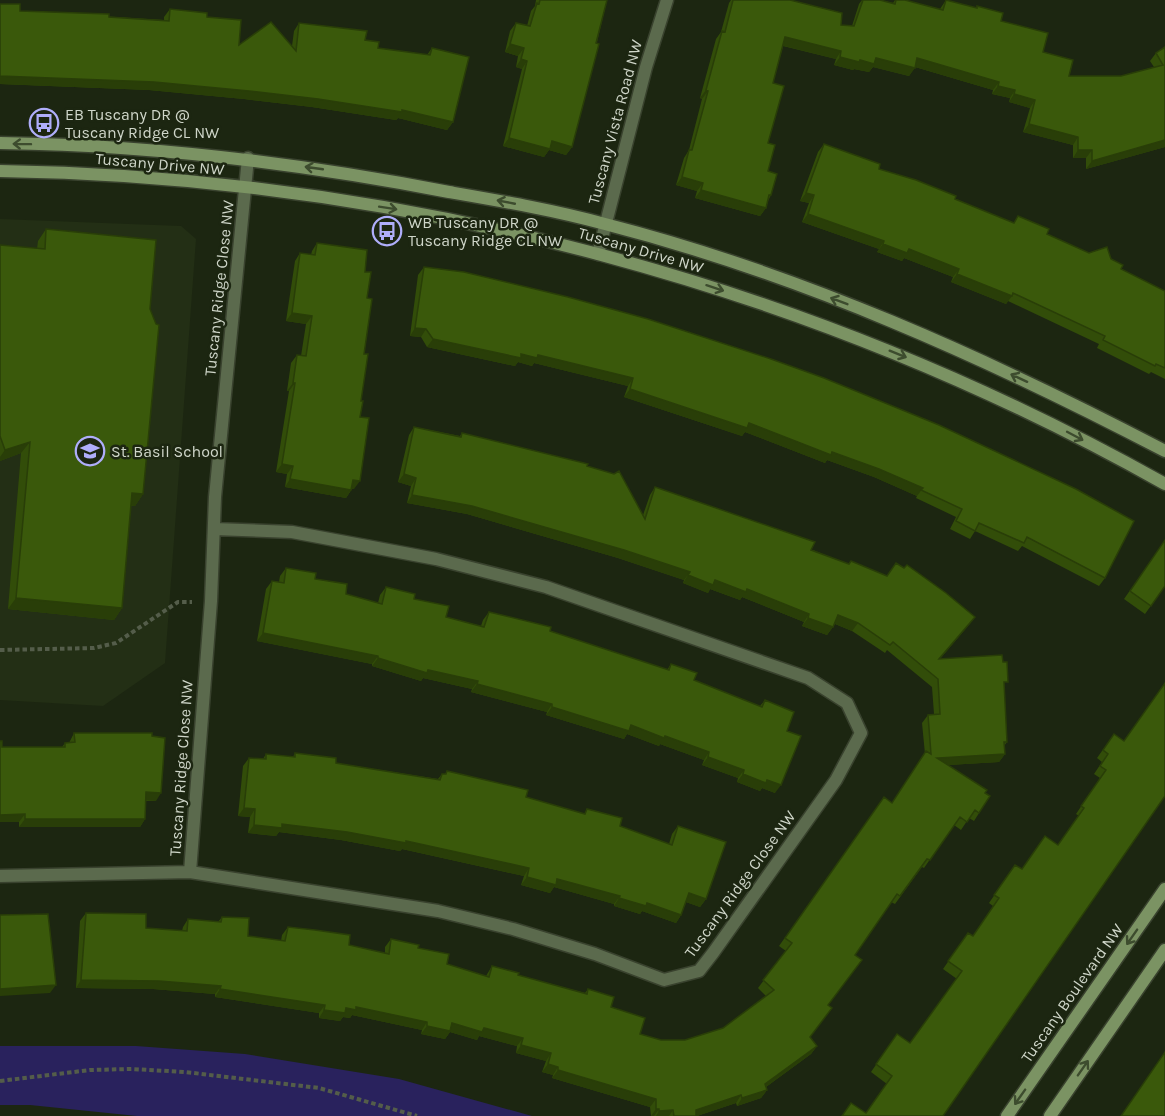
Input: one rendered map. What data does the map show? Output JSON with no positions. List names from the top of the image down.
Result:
{
  "streets": {
    "street": [
      "Tuscany Vista Road NW",
      "Tuscany Drive NW",
      "Tuscany Ridge Close NW",
      "Tuscany Boulevard NW"
    ]
  },
  "crossings": [
    ["Tuscany Vista Road NW", "Tuscany Drive NW"],
    ["Tuscany Drive NW", "Tuscany Ridge Close NW"]
  ],
  "places": {
    "bus stop": ["EB Tuscany DR @ Tuscany Ridge CL NW", "WB Tuscany DR @ Tuscany Ridge CL NW"],
    "school or university": ["St. Basil School"]
  }
}
